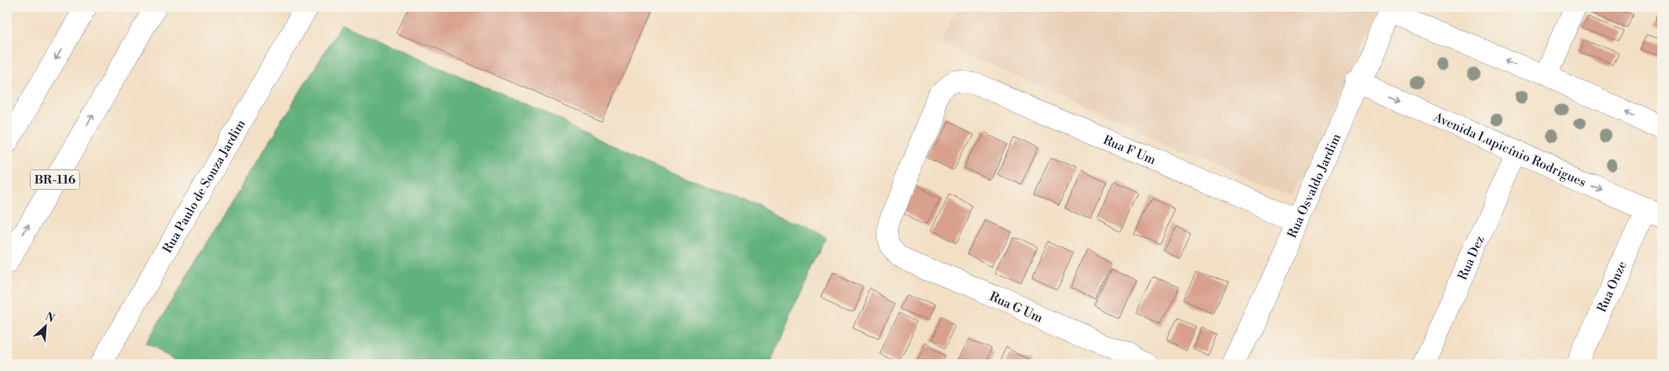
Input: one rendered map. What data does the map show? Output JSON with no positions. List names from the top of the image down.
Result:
{
  "streets": {
    "main road": [
      "Avenida Lupicínio Rodrigues",
      "Rua F Um",
      "BR-116",
      "Rua Paulo de Souza Jardim",
      "Rua Osvaldo Jardim",
      "Rua Dez",
      "Rua Onze",
      "Rua G Um"
    ]
  },
  "crossings": [
    ["Avenida Lupicínio Rodrigues", "Rua Osvaldo Jardim"],
    ["Avenida Lupicínio Rodrigues", "Rua Dez"],
    ["Avenida Lupicínio Rodrigues", "Rua Onze"],
    ["Rua F Um", "Rua Osvaldo Jardim"],
    ["Rua F Um", "Rua G Um"]
  ],
  "north": "top right"
}
